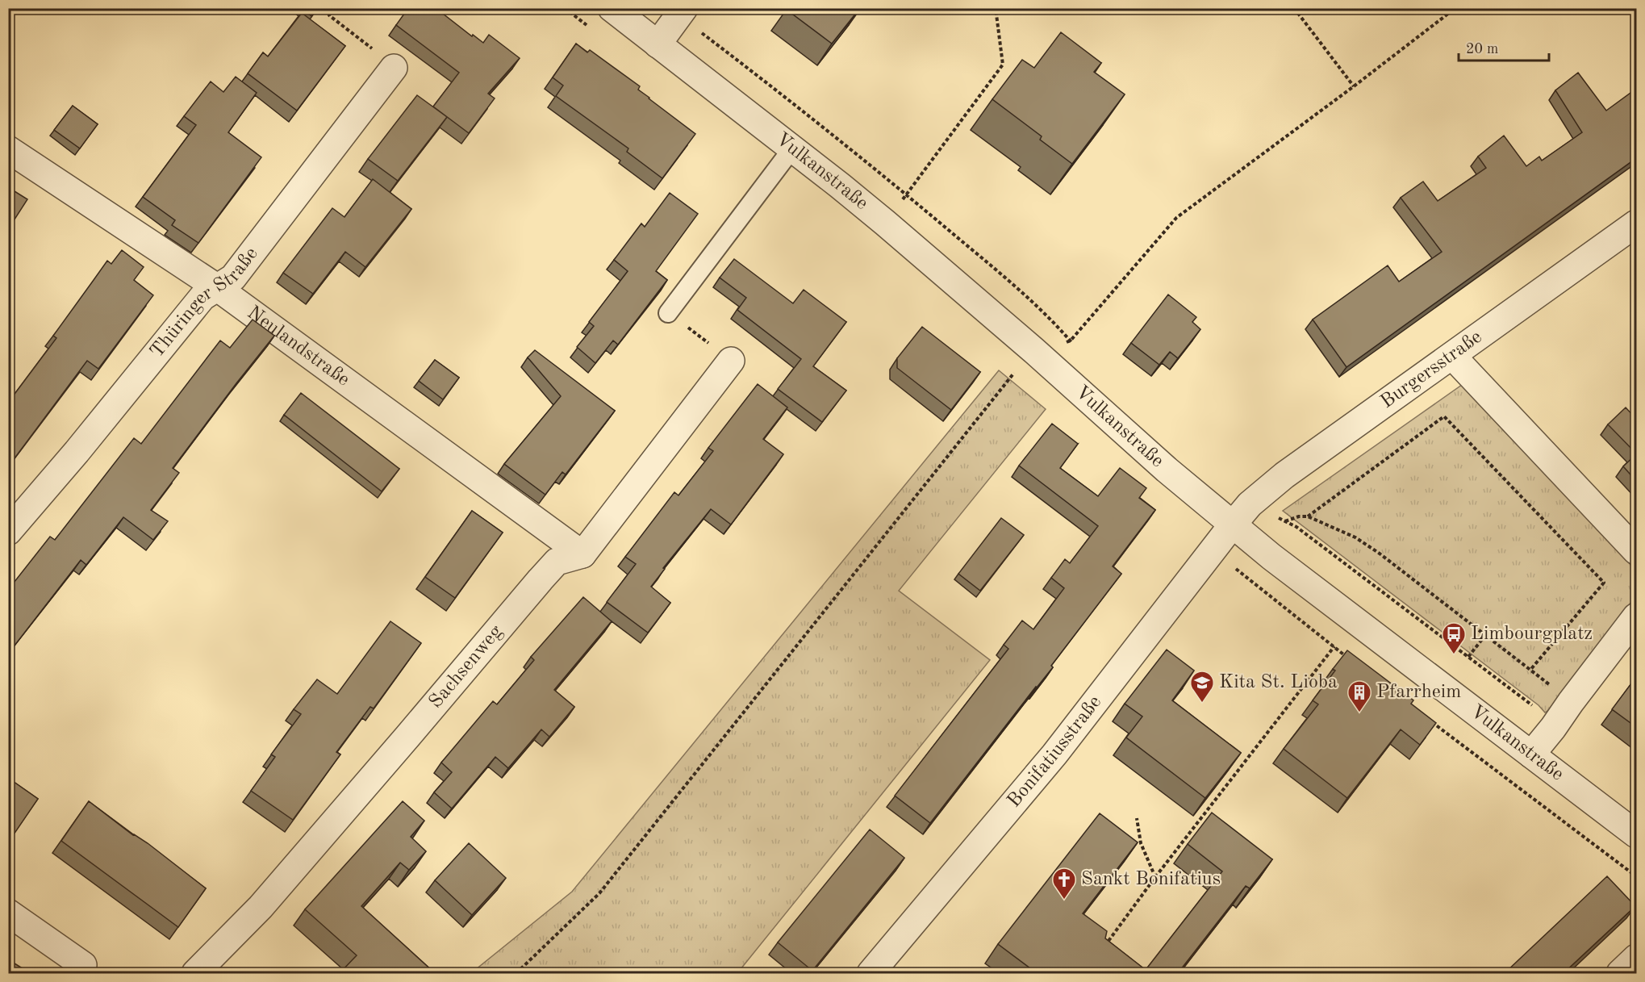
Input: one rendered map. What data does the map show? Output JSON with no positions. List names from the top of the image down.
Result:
{
  "streets": {
    "street": [
      "Vulkanstraße",
      "Thüringer Straße",
      "Neulandstraße",
      "Burgersstraße",
      "Sachsenweg",
      "Bonifatiusstraße"
    ]
  },
  "crossings": [
    ["Vulkanstraße", "Burgersstraße"],
    ["Vulkanstraße", "Bonifatiusstraße"],
    ["Thüringer Straße", "Neulandstraße"],
    ["Neulandstraße", "Sachsenweg"],
    ["Burgersstraße", "Bonifatiusstraße"]
  ],
  "places": {
    "bus stop": ["Limbourgplatz"],
    "school or university": ["Kita St. Lioba"],
    "building": ["Pfarrheim"],
    "church": ["Sankt Bonifatius"]
  },
  "scale_bar": "20 m"
}
